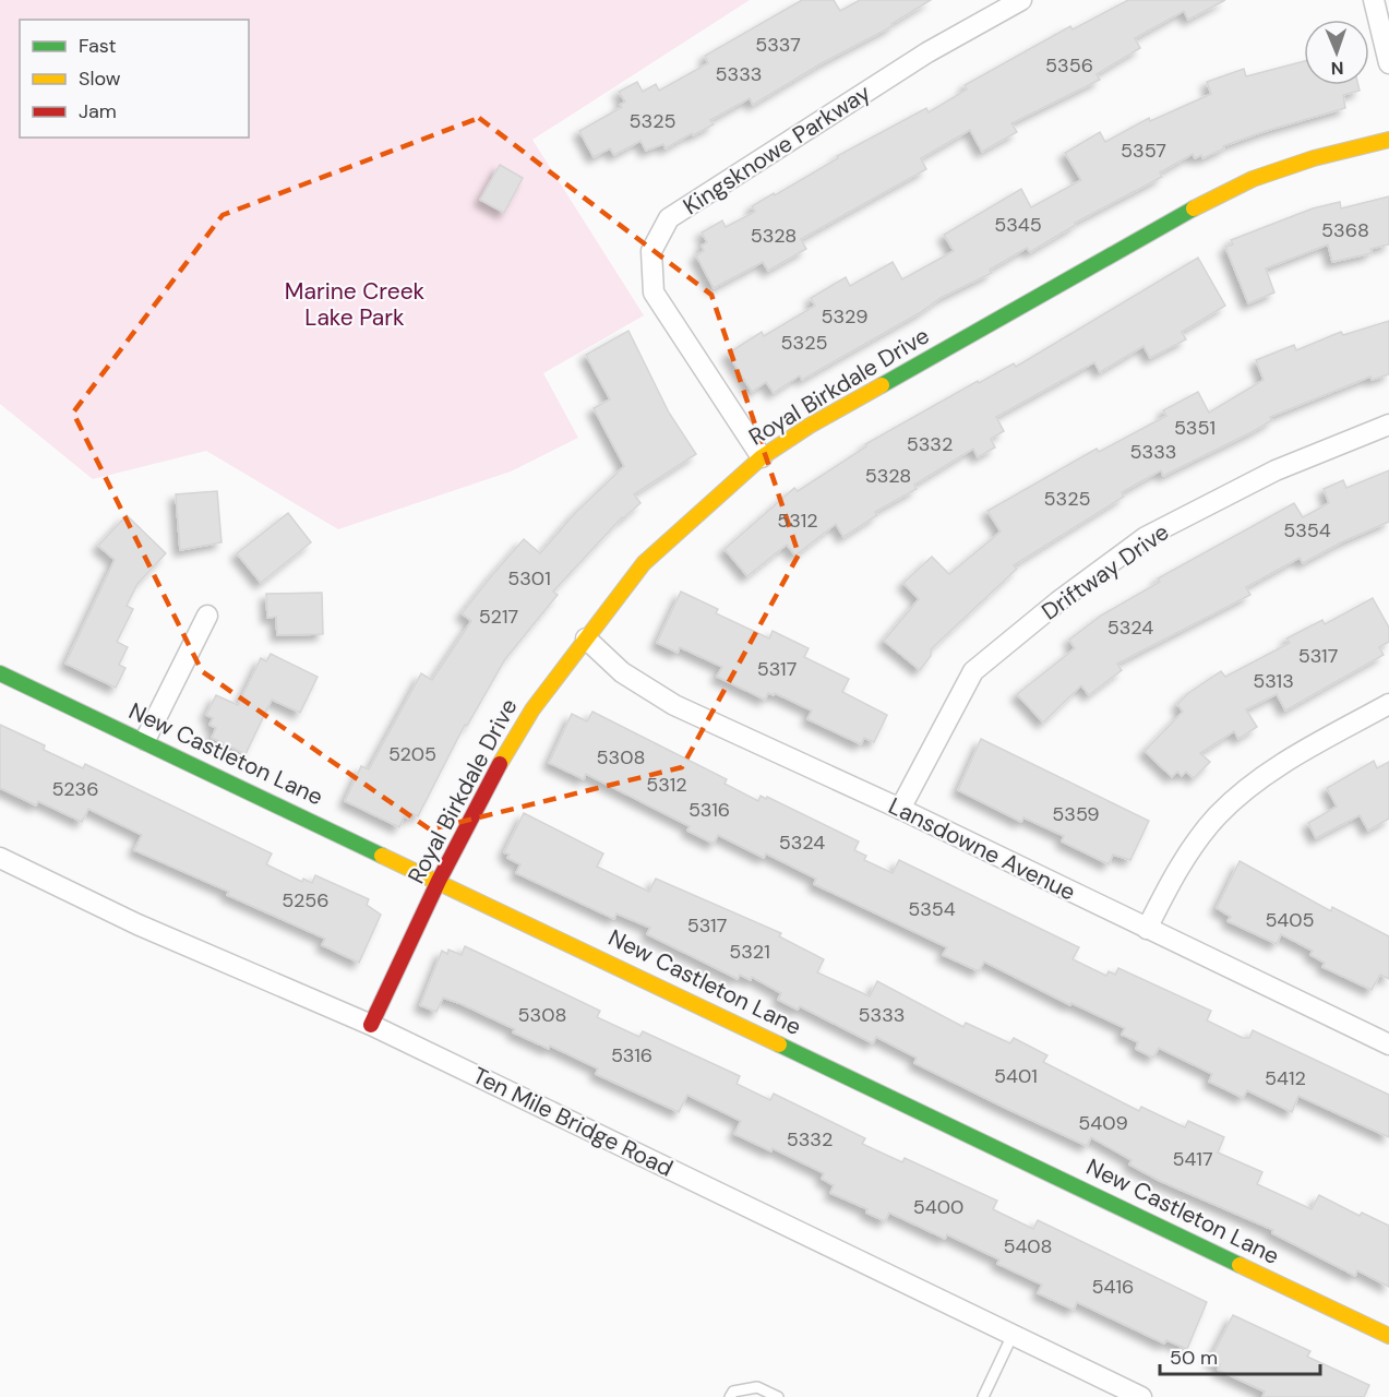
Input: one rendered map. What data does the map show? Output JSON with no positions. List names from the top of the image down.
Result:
{
  "streets": {
    "street": [
      "Kingsknowe Parkway",
      "Royal Birkdale Drive",
      "Driftway Drive",
      "New Castleton Lane",
      "Lansdowne Avenue",
      "Ten Mile Bridge Road"
    ]
  },
  "crossings": [
    ["Kingsknowe Parkway", "Royal Birkdale Drive"],
    ["Royal Birkdale Drive", "New Castleton Lane"],
    ["Royal Birkdale Drive", "Lansdowne Avenue"],
    ["Royal Birkdale Drive", "Ten Mile Bridge Road"],
    ["Driftway Drive", "Lansdowne Avenue"]
  ],
  "parks": ["Marine Creek Lake Park"],
  "house_numbers": [
    "5337",
    "5356",
    "5333",
    "5325",
    "5357",
    "5345",
    "5368",
    "5328",
    "5329",
    "5325",
    "5351",
    "5332",
    "5333",
    "5328",
    "5325",
    "5312",
    "5354",
    "5301",
    "5217",
    "5324",
    "5317",
    "5317",
    "5313",
    "5205",
    "5308",
    "5312",
    "5236",
    "5316",
    "5359",
    "5324",
    "5256",
    "5354",
    "5405",
    "5317",
    "5321",
    "5308",
    "5333",
    "5316",
    "5401",
    "5412",
    "5409",
    "5332",
    "5417",
    "5400",
    "5408",
    "5416"
  ],
  "legend": ["Fast", "Slow", "Jam"],
  "scale_bar": "50 m",
  "north": "bottom"
}
